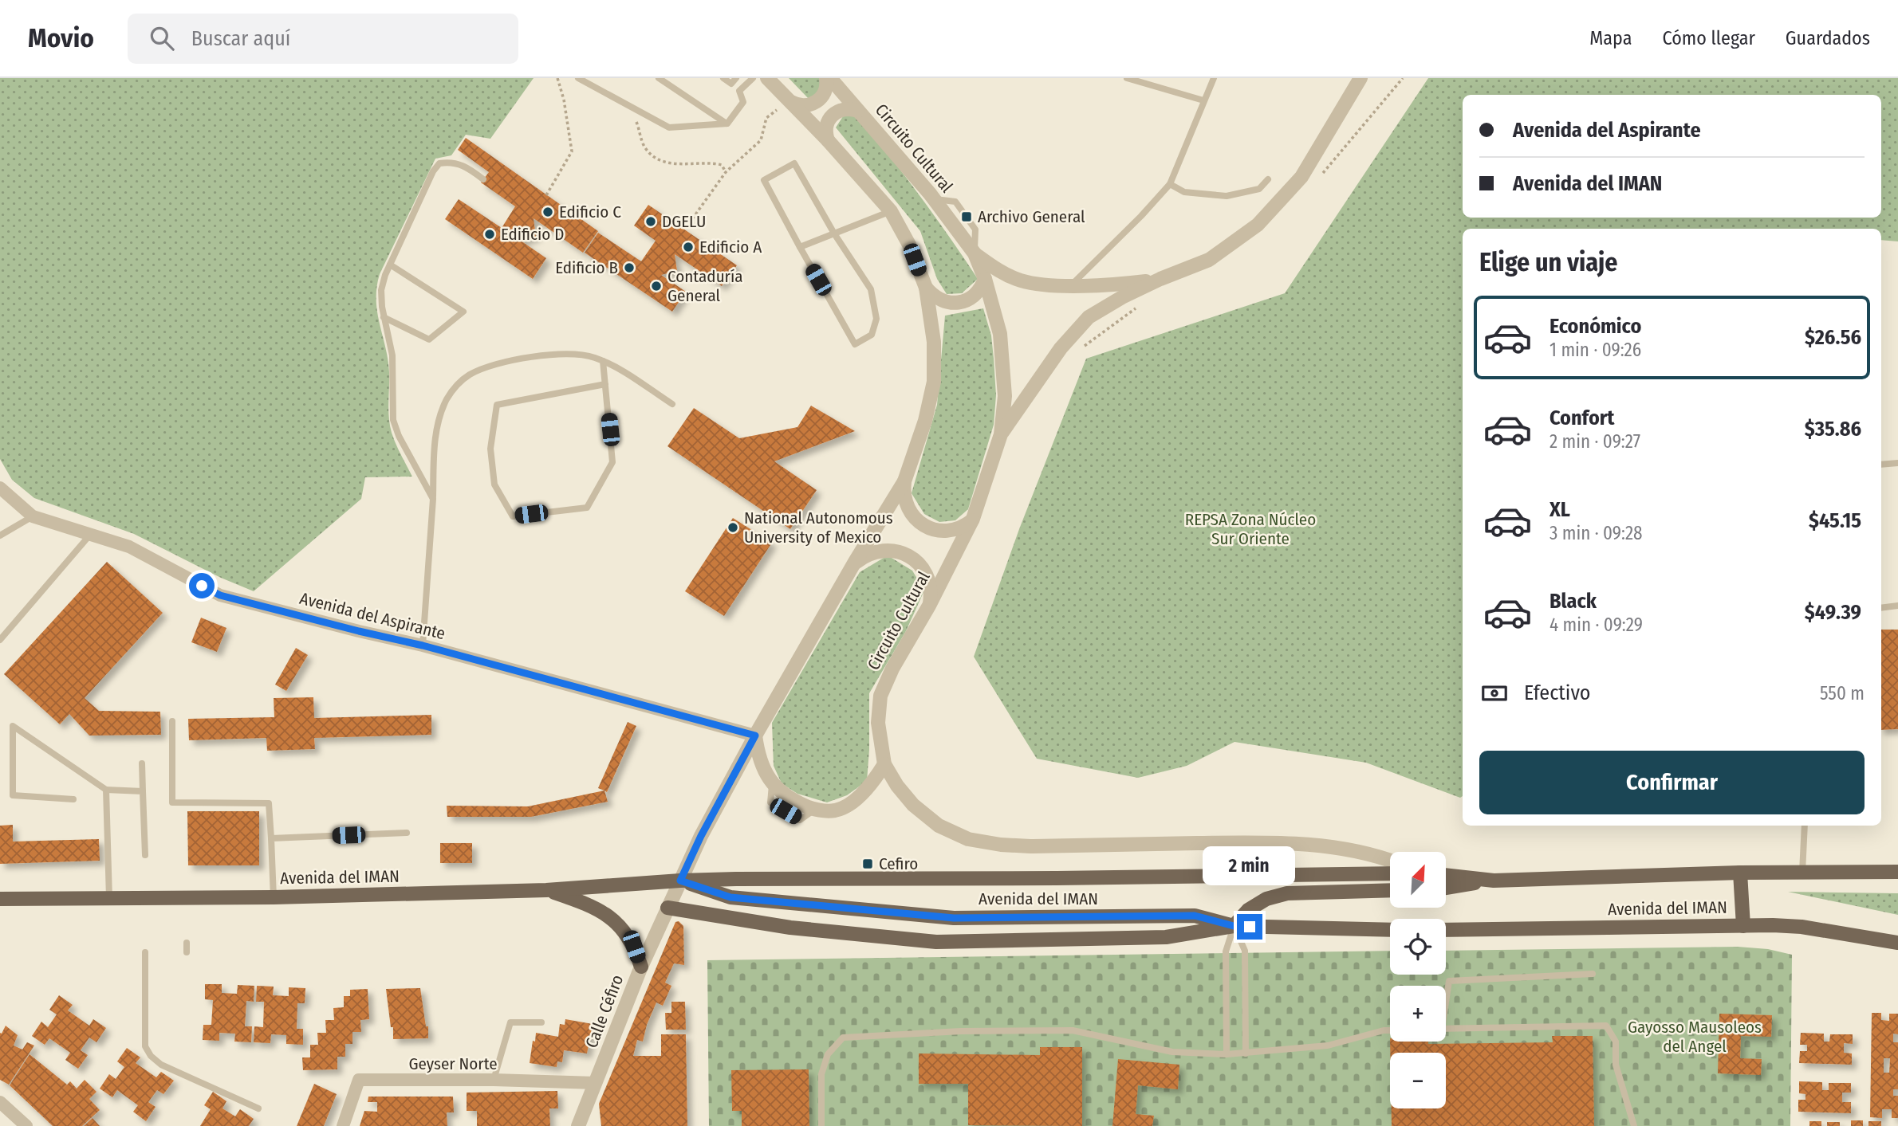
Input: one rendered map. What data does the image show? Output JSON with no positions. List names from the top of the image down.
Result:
{
  "streets": {
    "main road": ["Avenida del IMAN"],
    "street": [
      "Circuito Cultural",
      "Avenida del Aspirante",
      "Calle Céfiro",
      "Geyser Norte"
    ]
  },
  "crossings": [
    ["Avenida del IMAN", "Calle Céfiro"],
    ["Calle Céfiro", "Geyser Norte"]
  ],
  "parks": ["REPSA Zona Núcleo Sur Oriente", "Gayosso Mausoleos del Angel"],
  "places": {
    "other": [
      "Edificio C",
      "DGELU",
      "Edificio D",
      "Edificio A",
      "Edificio B",
      "Contaduría General",
      "National Autonomous University of Mexico"
    ],
    "transit": ["Archivo General", "Cefiro"]
  },
  "north": "top right",
  "page": {
    "header": "Movio",
    "search": "Buscar aquí",
    "nav": ["Mapa", "Cómo llegar", "Guardados"],
    "banner": ["Avenida del Aspirante", "Avenida del IMAN"],
    "heading": "Elige un viaje",
    "list": [
      {
        "name": "Económico",
        "note": "1 min · 09:26",
        "value": "$26.56"
      },
      {
        "name": "Confort",
        "note": "2 min · 09:27",
        "value": "$35.86"
      },
      {
        "name": "XL",
        "note": "3 min · 09:28",
        "value": "$45.15"
      },
      {
        "name": "Black",
        "note": "4 min · 09:29",
        "value": "$49.39"
      }
    ],
    "pay": ["Efectivo", "550 m"],
    "buttons": "Confirmar",
    "bubble": "2 min",
    "map_buttons": ["+", "−"]
  }
}
